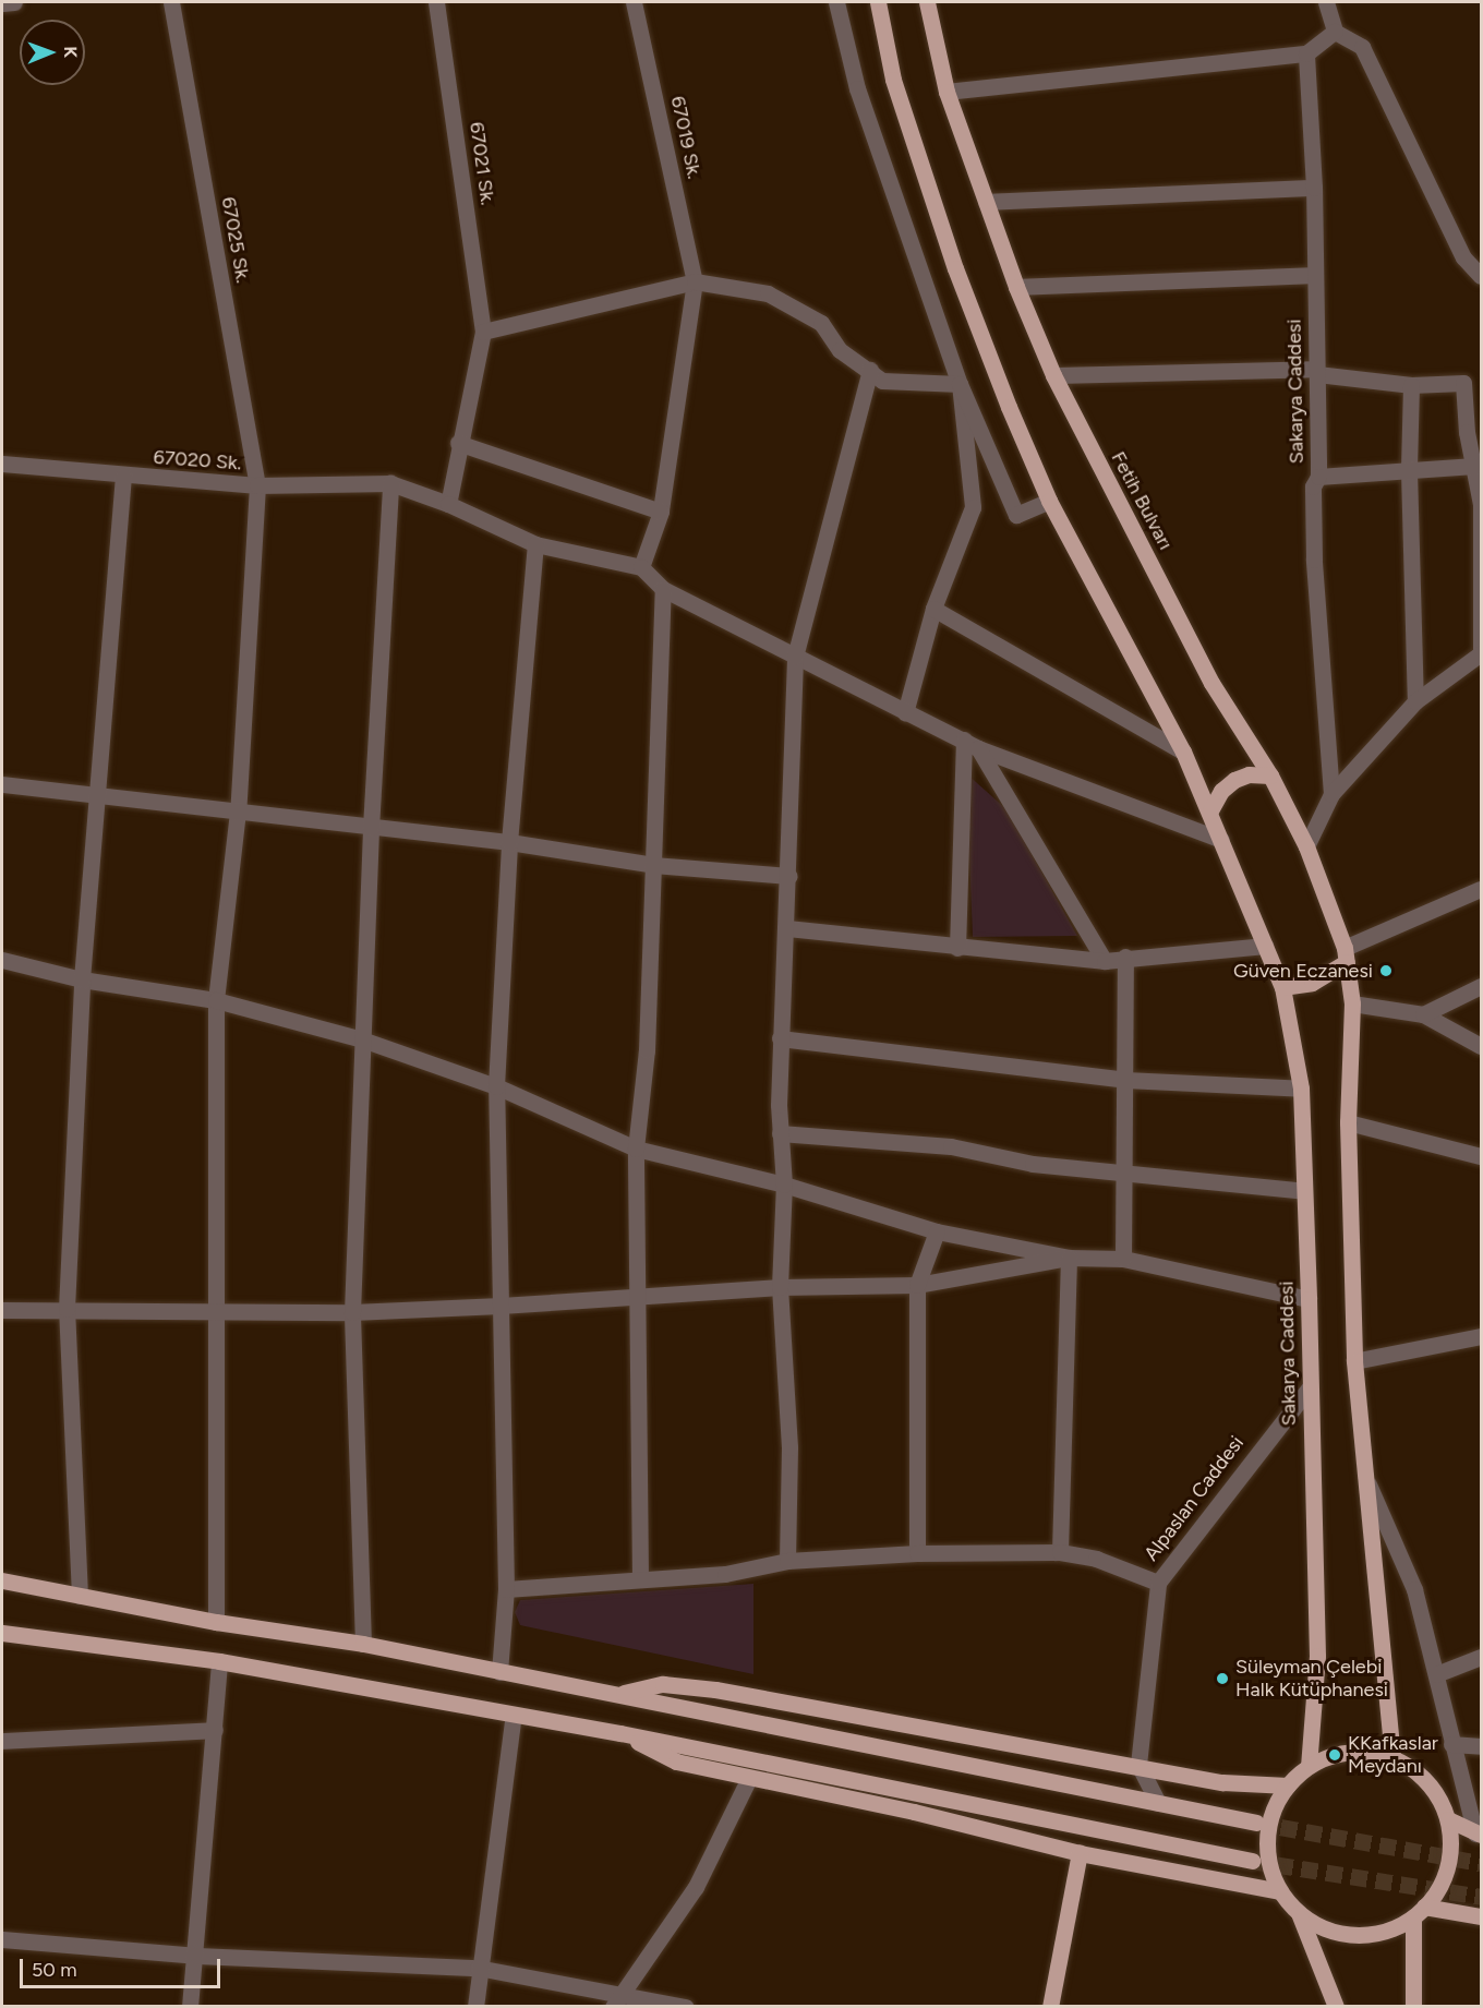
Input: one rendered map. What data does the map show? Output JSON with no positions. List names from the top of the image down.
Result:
{
  "streets": {
    "main road": ["Sakarya Caddesi", "Fetih Bulvarı"],
    "street": [
      "67019 Sk.",
      "67021 Sk.",
      "67025 Sk.",
      "67020 Sk.",
      "Alpaslan Caddesi"
    ]
  },
  "crossings": [
    ["67025 Sk.", "67020 Sk."],
    ["Sakarya Caddesi", "Alpaslan Caddesi"]
  ],
  "places": ["Güven Eczanesi", "Süleyman Çelebi Halk Kütüphanesi", "KKafkaslar Meydanı"],
  "scale_bar": "50 m",
  "north": "right"
}
